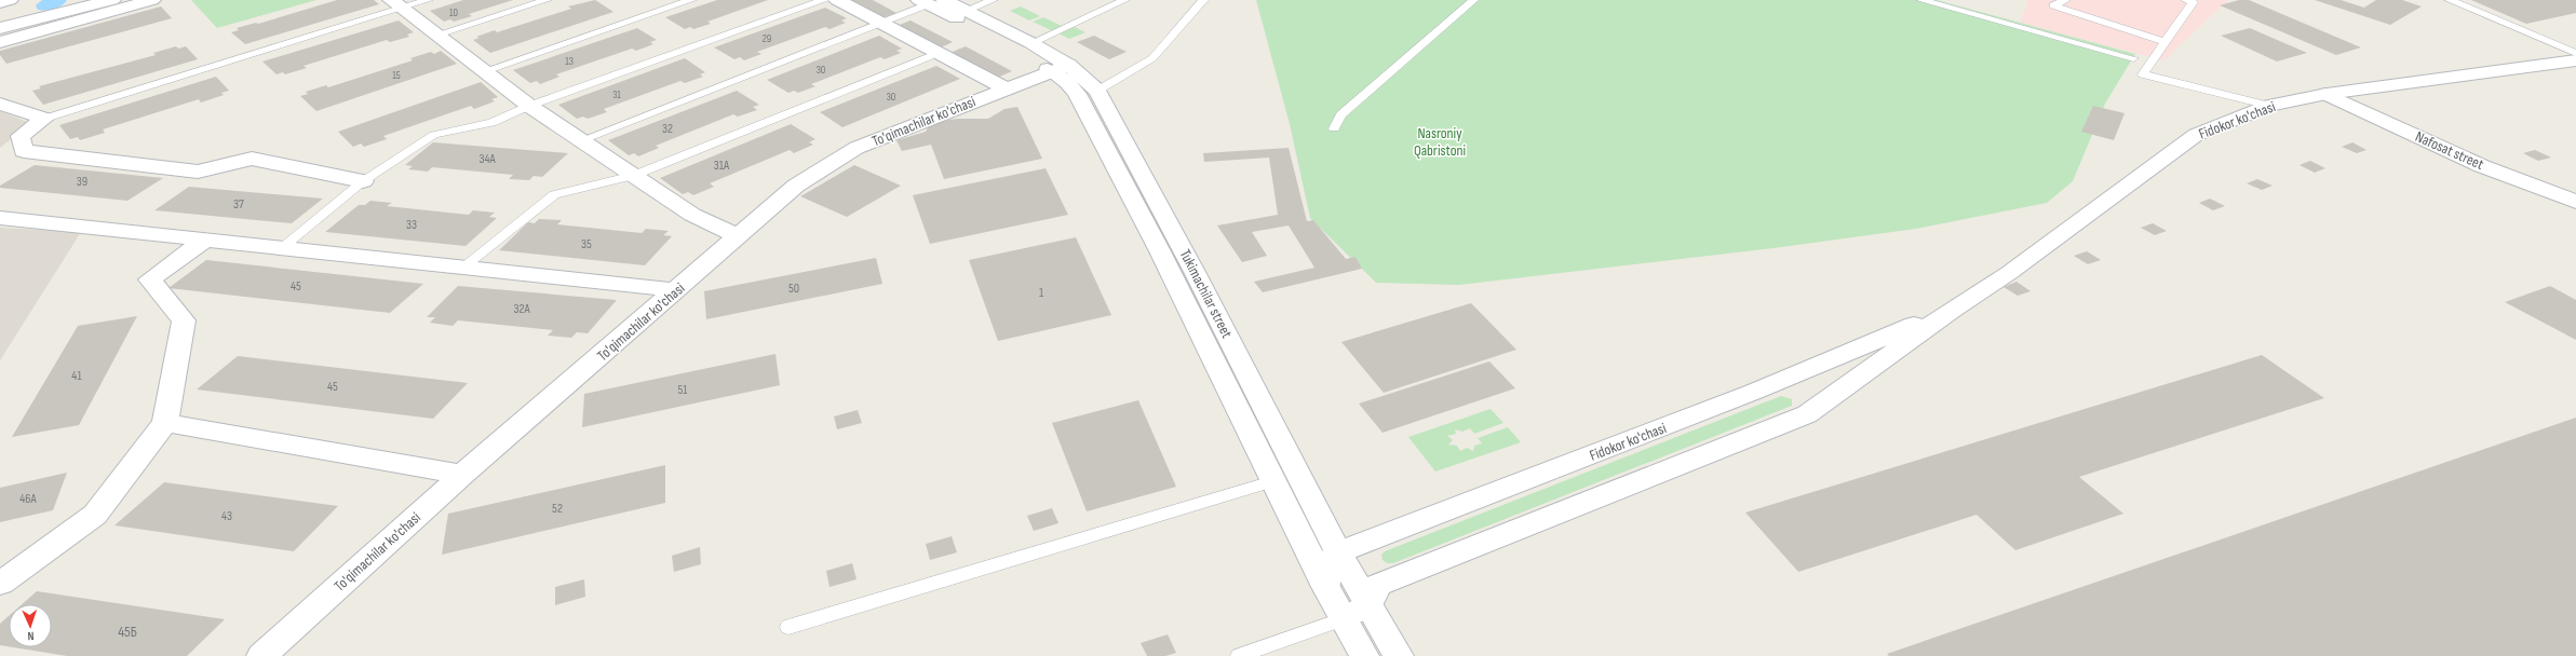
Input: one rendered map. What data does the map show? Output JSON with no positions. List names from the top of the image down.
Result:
{
  "streets": {
    "street": [
      "Fidokor ko'chasi",
      "To'qimachilar ko'chasi",
      "Nafosat street",
      "Tukimachilar street"
    ]
  },
  "crossings": [
    ["Fidokor ko'chasi", "Nafosat street"],
    ["Fidokor ko'chasi", "Tukimachilar street"],
    ["To'qimachilar ko'chasi", "Tukimachilar street"]
  ],
  "parks": ["Nasroniy Qabristoni"],
  "house_numbers": [
    "10",
    "29",
    "13",
    "30",
    "15",
    "31",
    "30",
    "32",
    "34А",
    "31А",
    "39",
    "37",
    "33",
    "35",
    "45",
    "50",
    "1",
    "32А",
    "41",
    "45",
    "51",
    "46А",
    "52",
    "43",
    "45Б"
  ],
  "north": "bottom"
}
